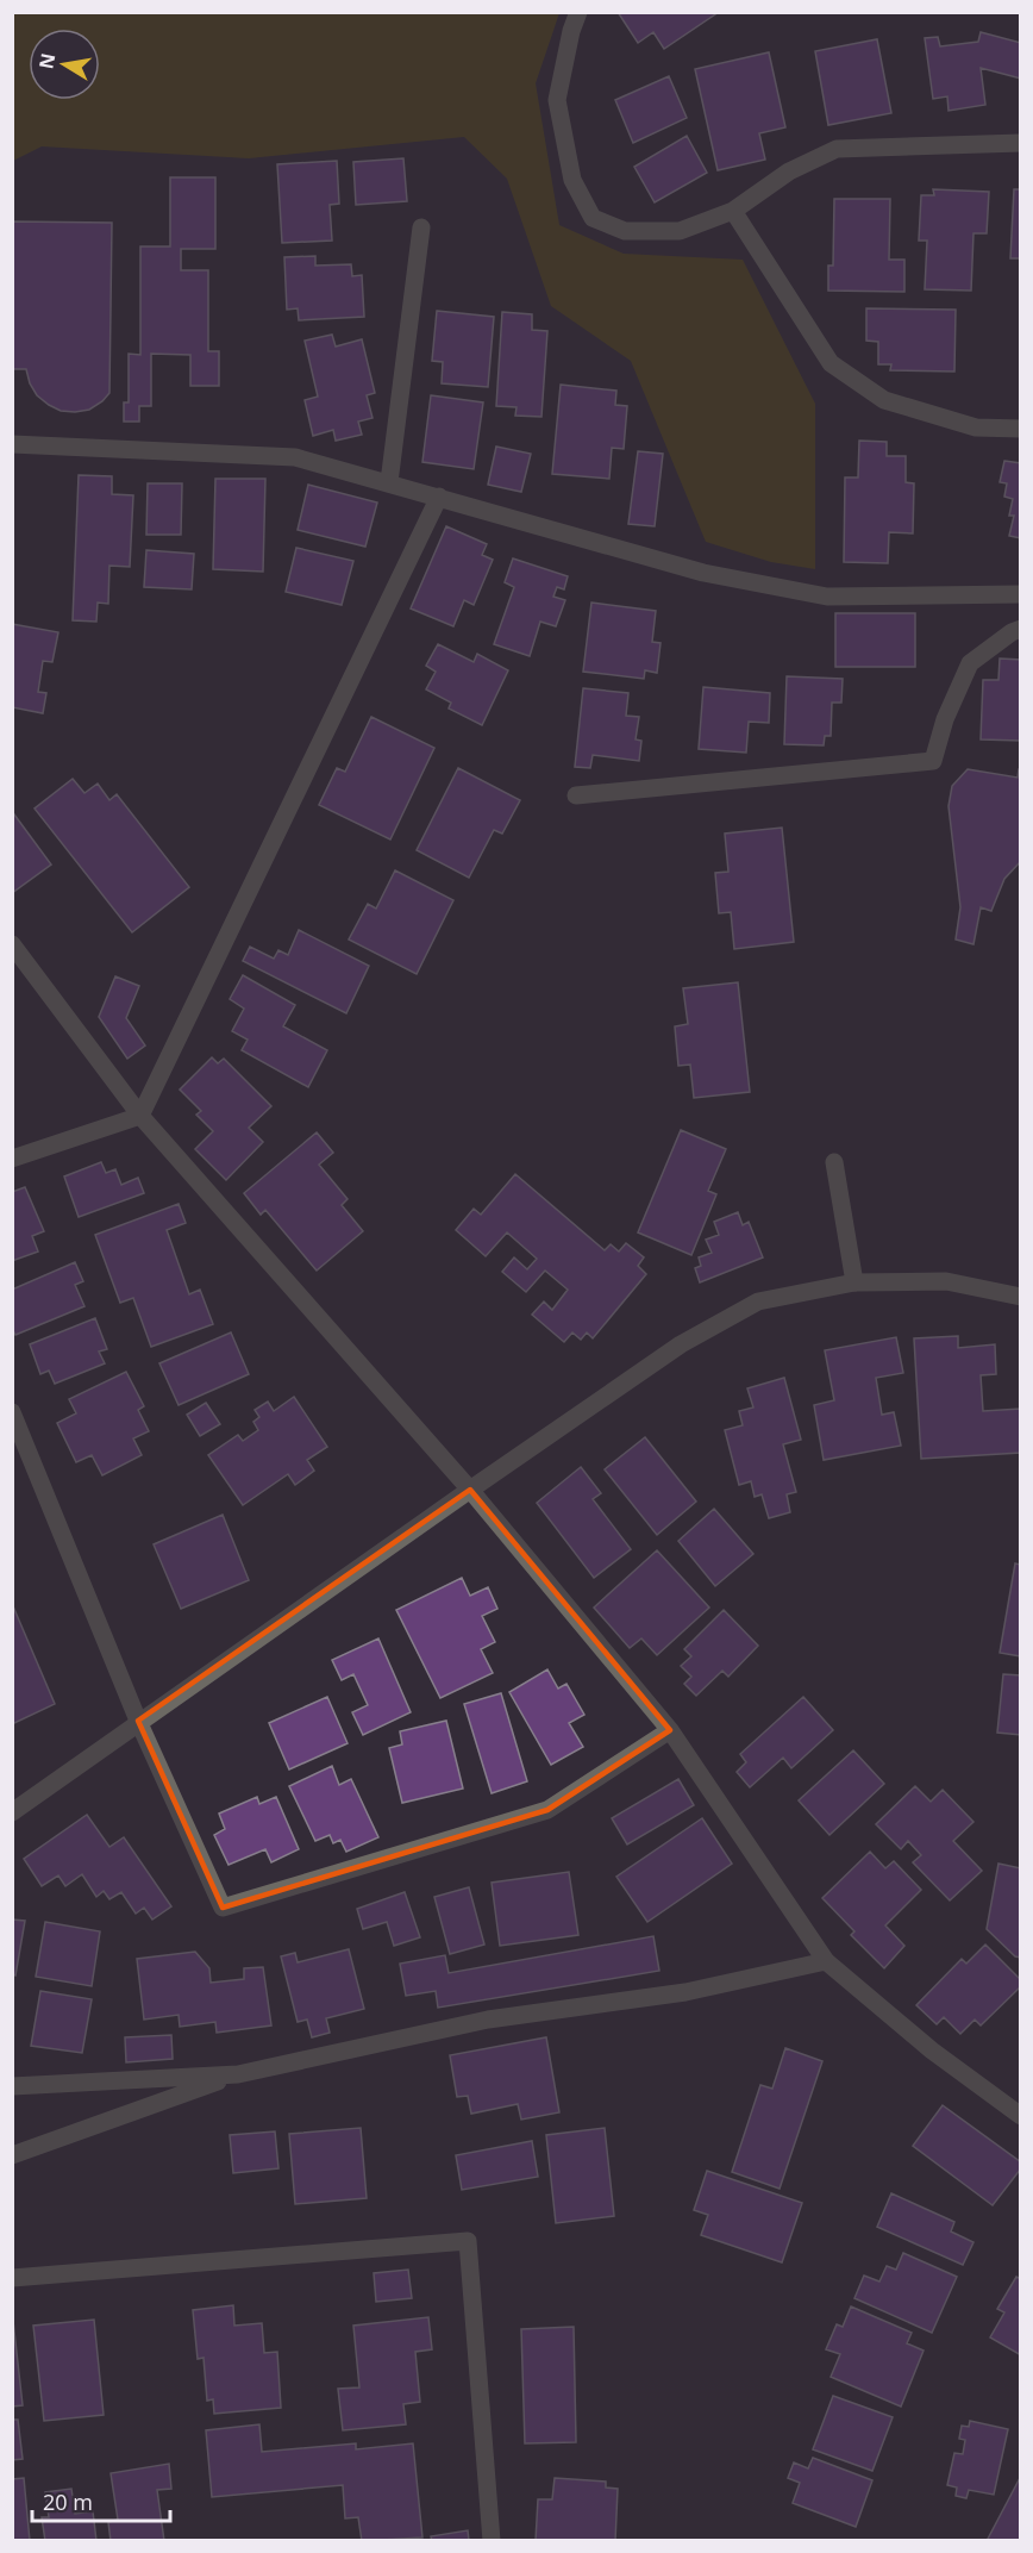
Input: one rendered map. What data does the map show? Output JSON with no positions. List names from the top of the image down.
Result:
{
  "scale_bar": "20 m",
  "north": "left"
}
